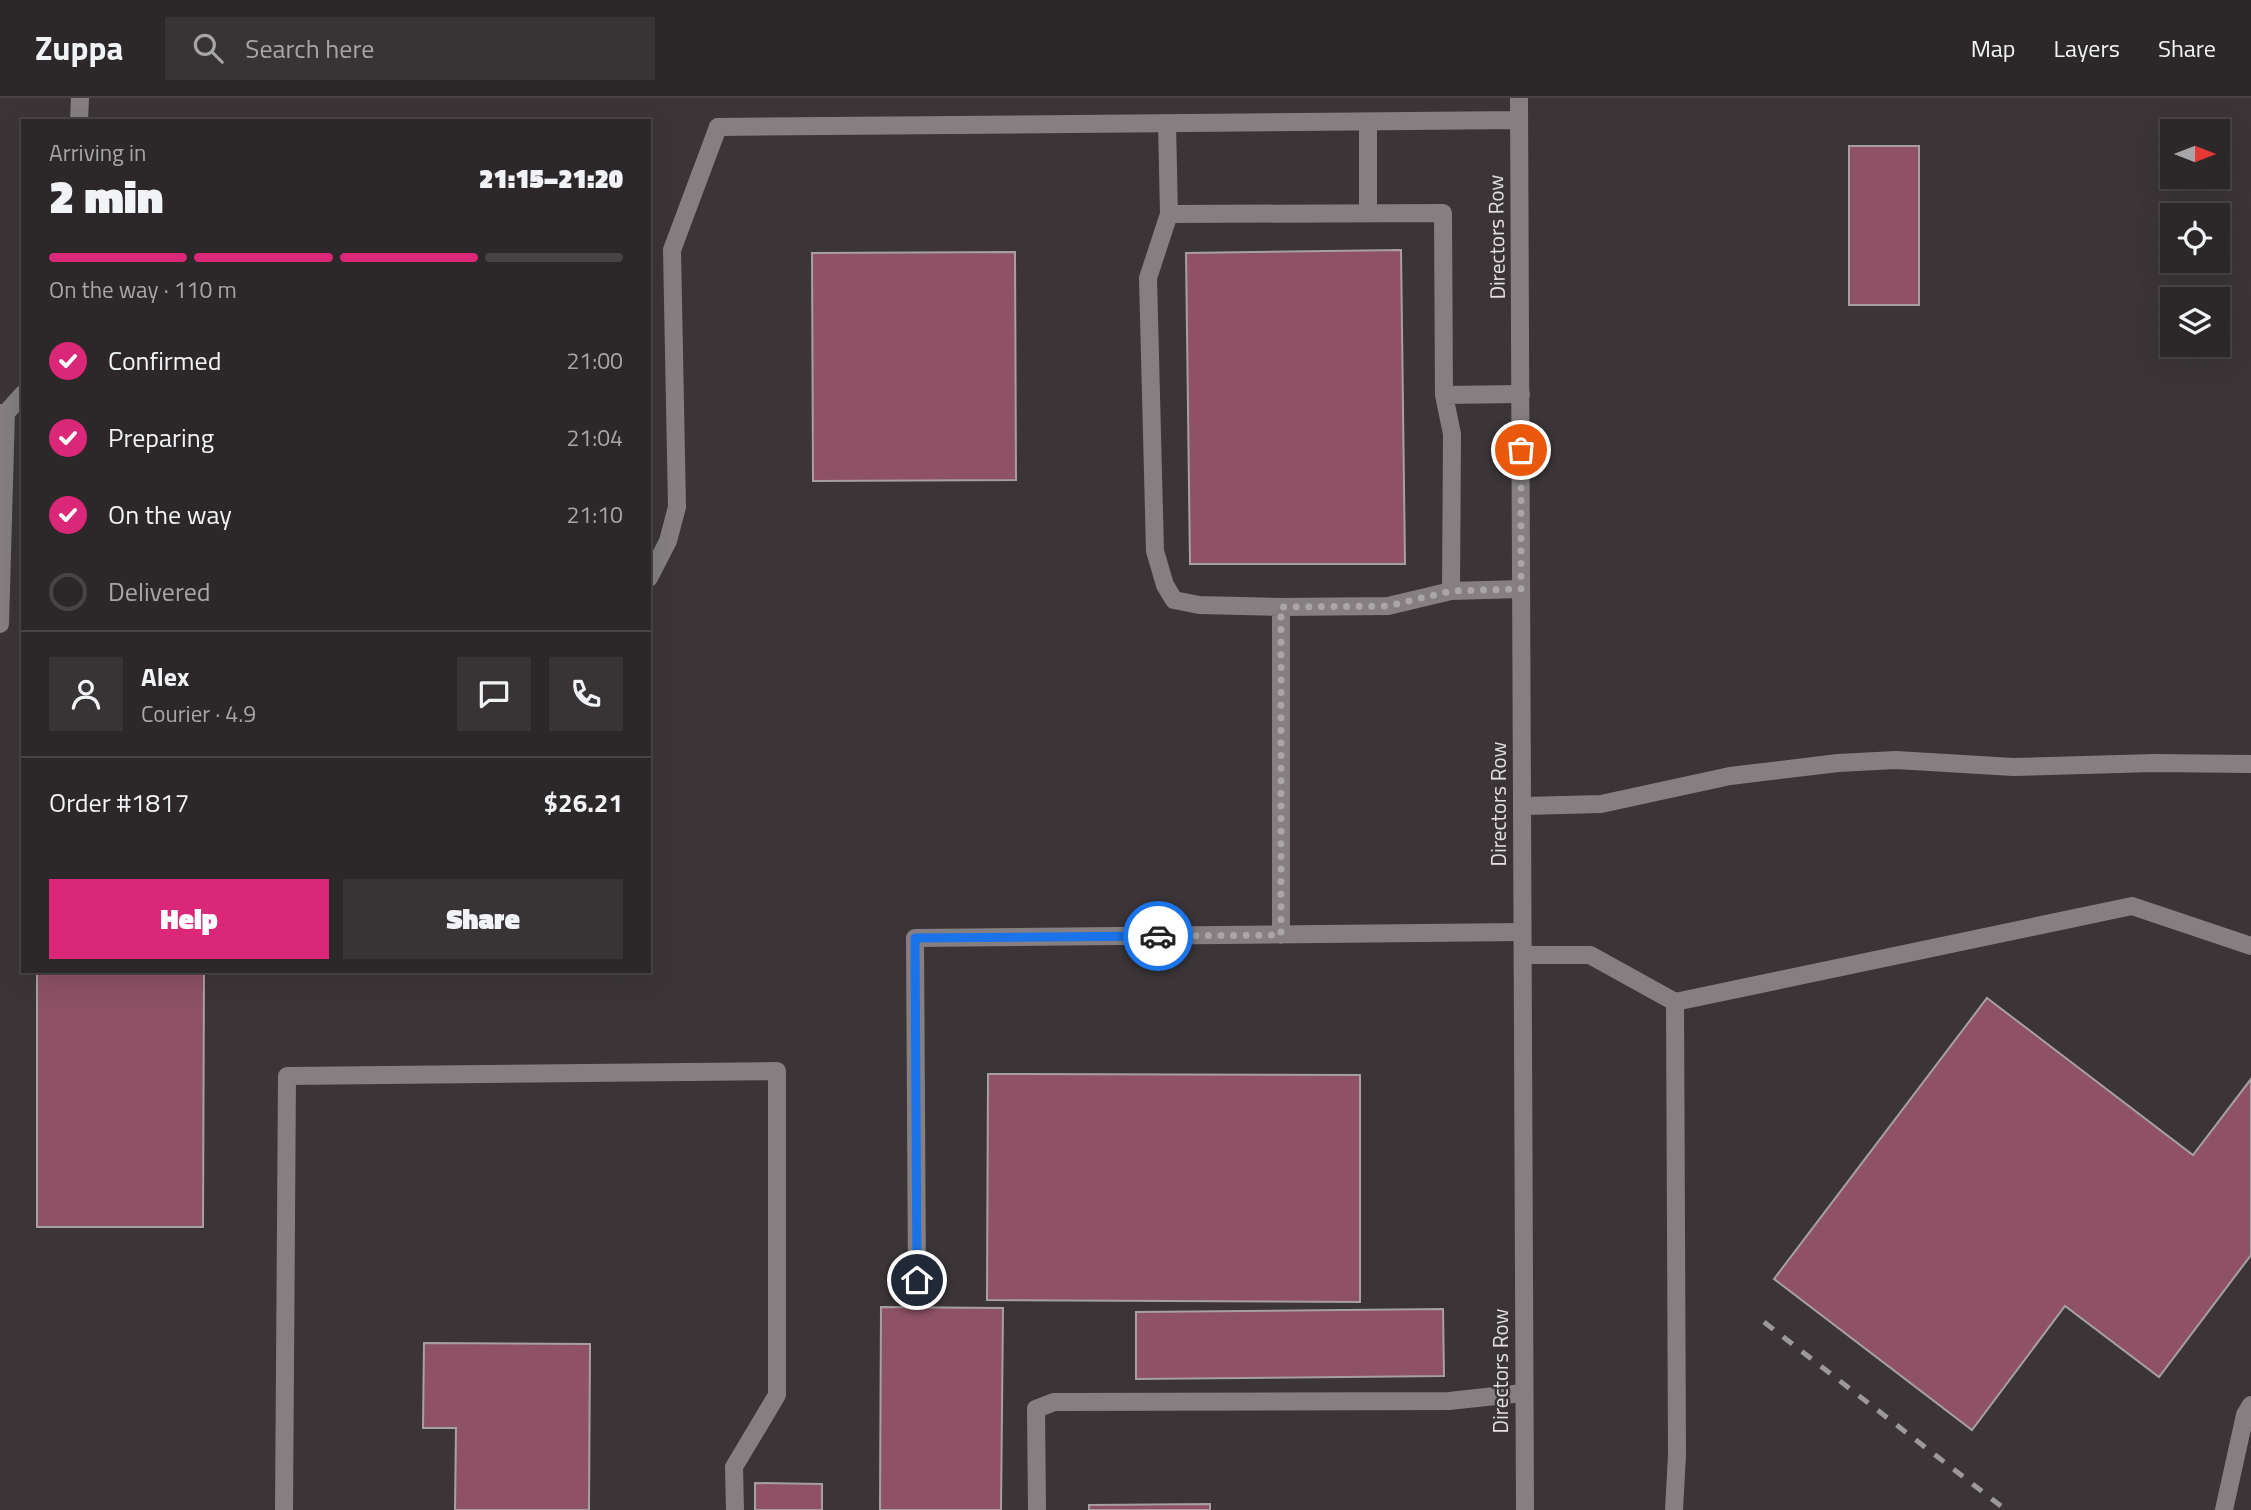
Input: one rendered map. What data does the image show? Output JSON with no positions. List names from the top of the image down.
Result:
{
  "streets": {
    "street": ["Directors Row"]
  },
  "north": "right",
  "page": {
    "header": "Zuppa",
    "search": "Search here",
    "nav": ["Map", "Layers", "Share"],
    "heading": ["2 min", "Arriving in", "21:15–21:20"],
    "panel": [
      "Alex",
      "Courier · 4.9",
      "Order #1817",
      "$26.21"
    ],
    "bar": "On the way · 110 m",
    "list": [
      ["Confirmed", "21:00"],
      ["Preparing", "21:04"],
      ["On the way", "21:10"],
      "Delivered"
    ],
    "buttons": ["Help", "Share"]
  }
}
